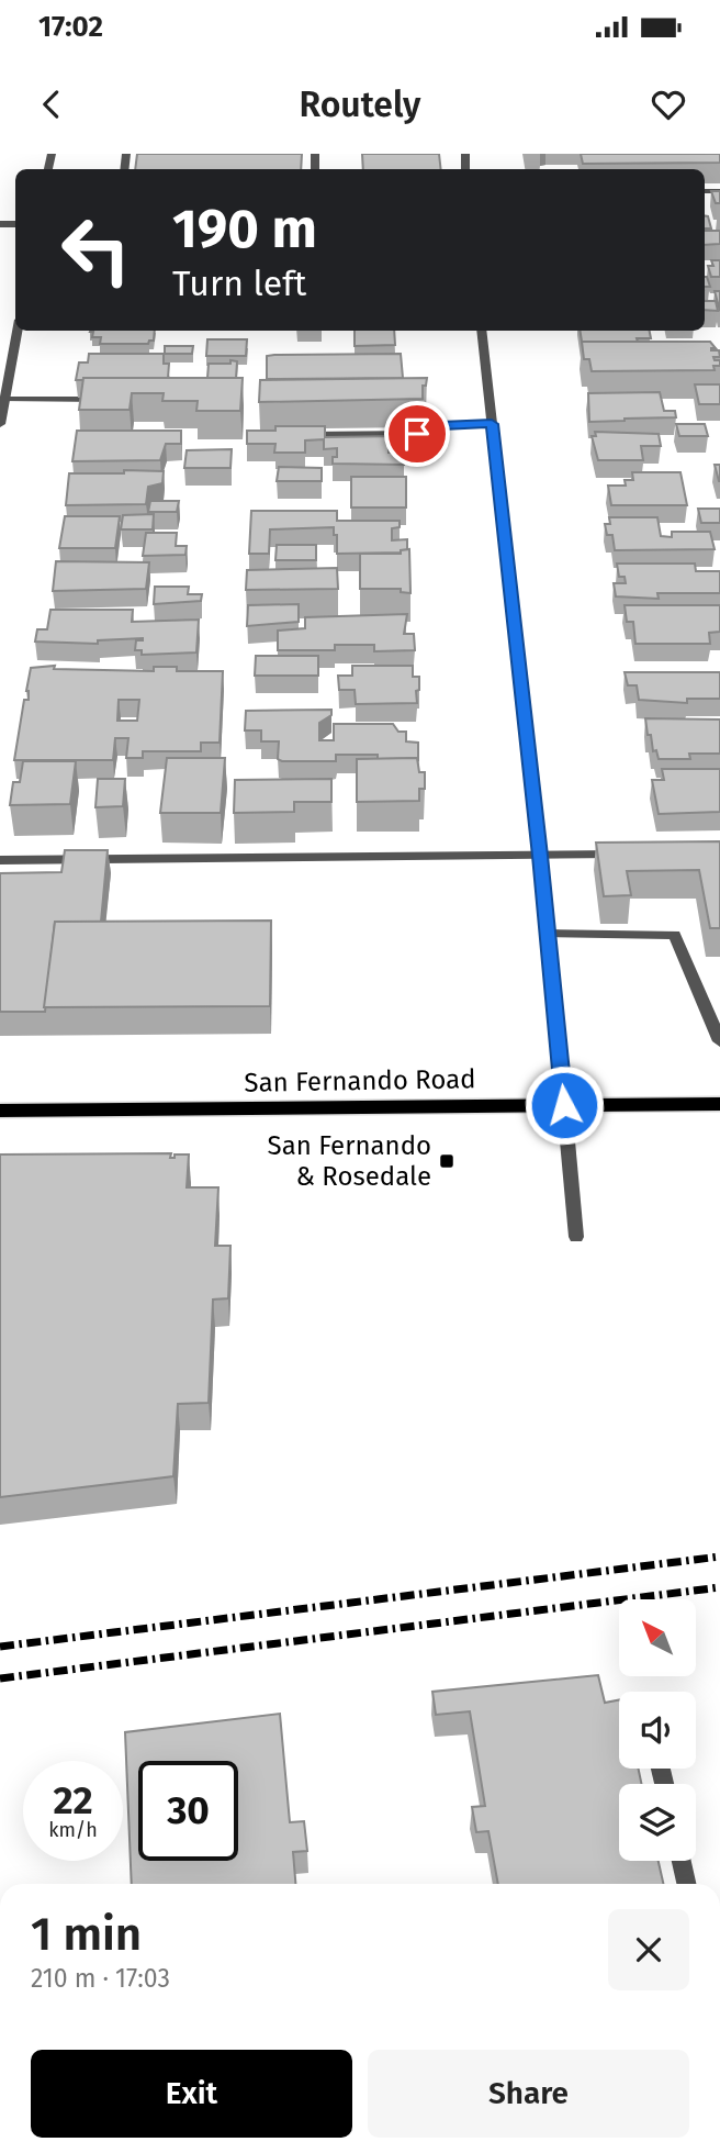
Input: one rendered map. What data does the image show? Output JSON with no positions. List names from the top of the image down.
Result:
{
  "streets": {
    "main road": ["San Fernando Road"]
  },
  "places": {
    "transit": ["San Fernando & Rosedale"]
  },
  "north": "top left",
  "page": {
    "status": "17:02",
    "header": "Routely",
    "turn": ["190 m", "Turn left"],
    "speed": "22 km/h",
    "limit": "30",
    "heading": ["1 min", "210 m · 17:03"],
    "buttons": ["Exit", "Share"]
  }
}
